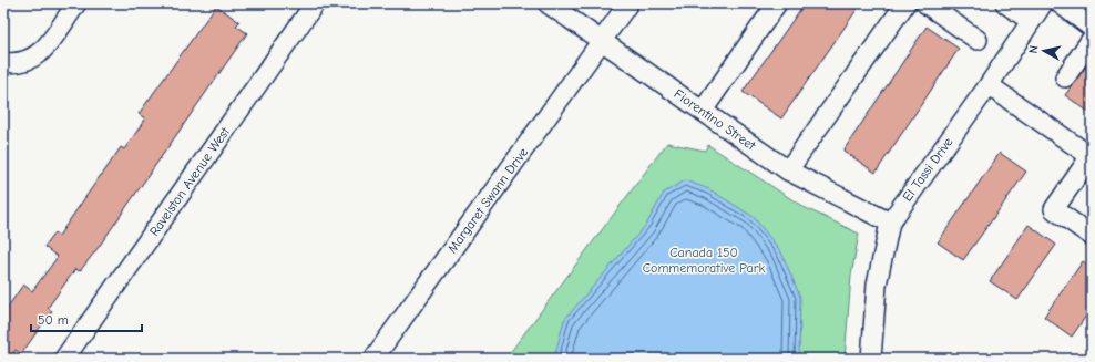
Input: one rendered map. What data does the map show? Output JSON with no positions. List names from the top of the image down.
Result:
{
  "streets": {
    "street": [
      "Fiorentino Street",
      "El Tassi Drive",
      "Ravelston Avenue West",
      "Margaret Swann Drive"
    ]
  },
  "crossings": [
    ["Fiorentino Street", "El Tassi Drive"],
    ["Fiorentino Street", "Margaret Swann Drive"]
  ],
  "parks": ["Canada 150 Commemorative Park"],
  "scale_bar": "50 m",
  "north": "left"
}
